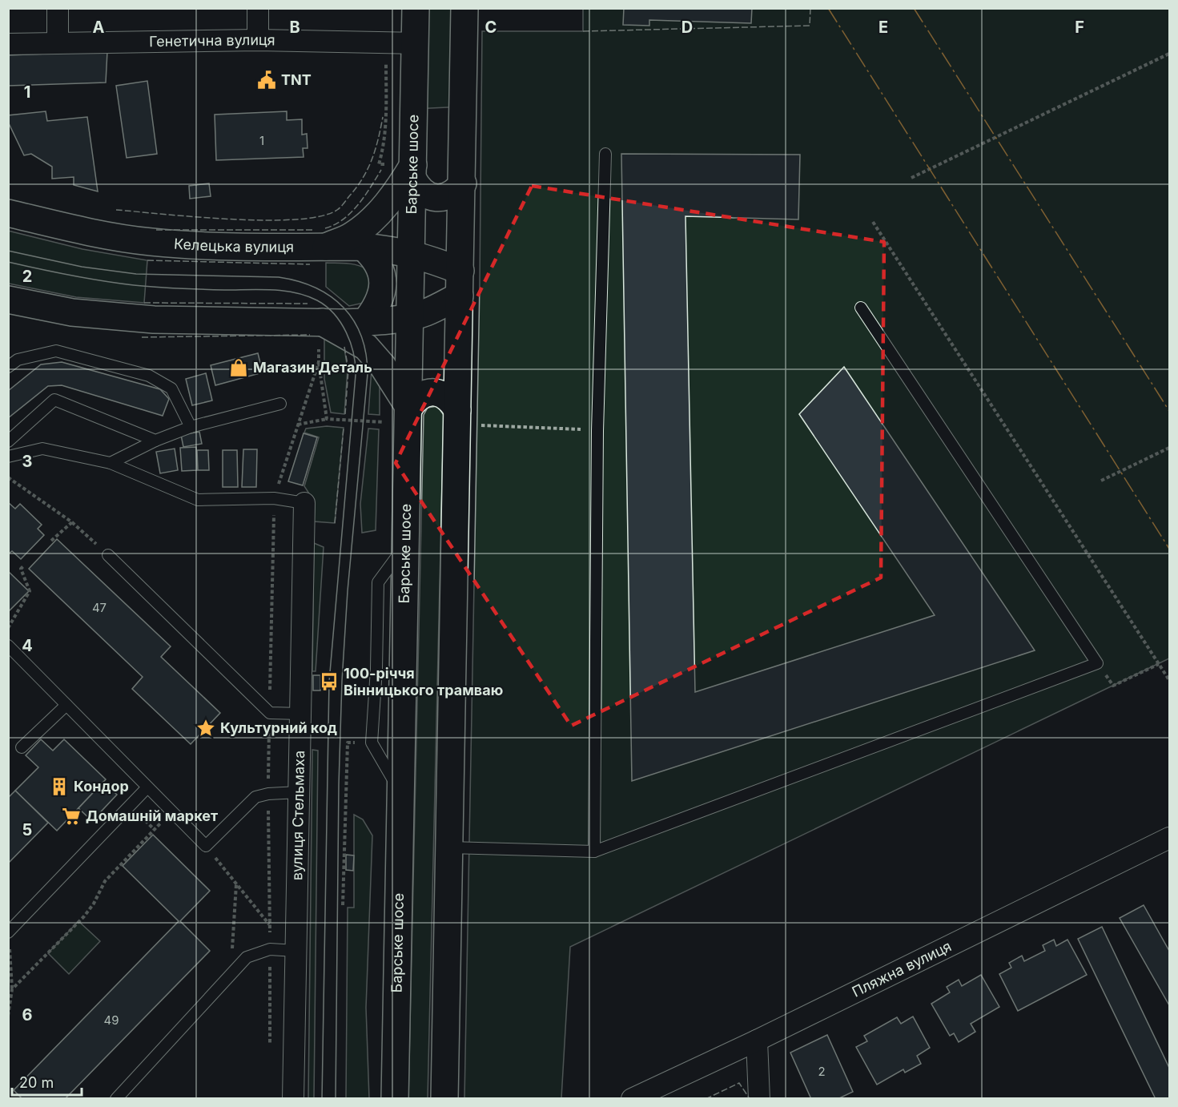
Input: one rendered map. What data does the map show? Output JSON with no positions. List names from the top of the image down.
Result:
{
  "streets": {
    "main road": ["Барське шосе", "Келецька вулиця"],
    "street": ["Генетична вулиця", "вулиця Стельмаха", "Пляжна вулиця"]
  },
  "crossings": [
    ["Генетична вулиця", "Барське шосе"],
    ["Барське шосе", "Келецька вулиця"]
  ],
  "places": {
    "public building": ["TNT"],
    "shop": ["Магазин Деталь"],
    "bus stop": ["100-річчя Вінницького трамваю"],
    "place": ["Культурний код"],
    "building": ["Кондор"],
    "supermarket": ["Домашній маркет"]
  },
  "house_numbers": [
    "1",
    "47",
    "49",
    "2"
  ],
  "scale_bar": "20 m",
  "grid": {
    "columns": [
      "A",
      "B",
      "C",
      "D",
      "E",
      "F"
    ],
    "rows": [
      "1",
      "2",
      "3",
      "4",
      "5",
      "6"
    ]
  }
}
